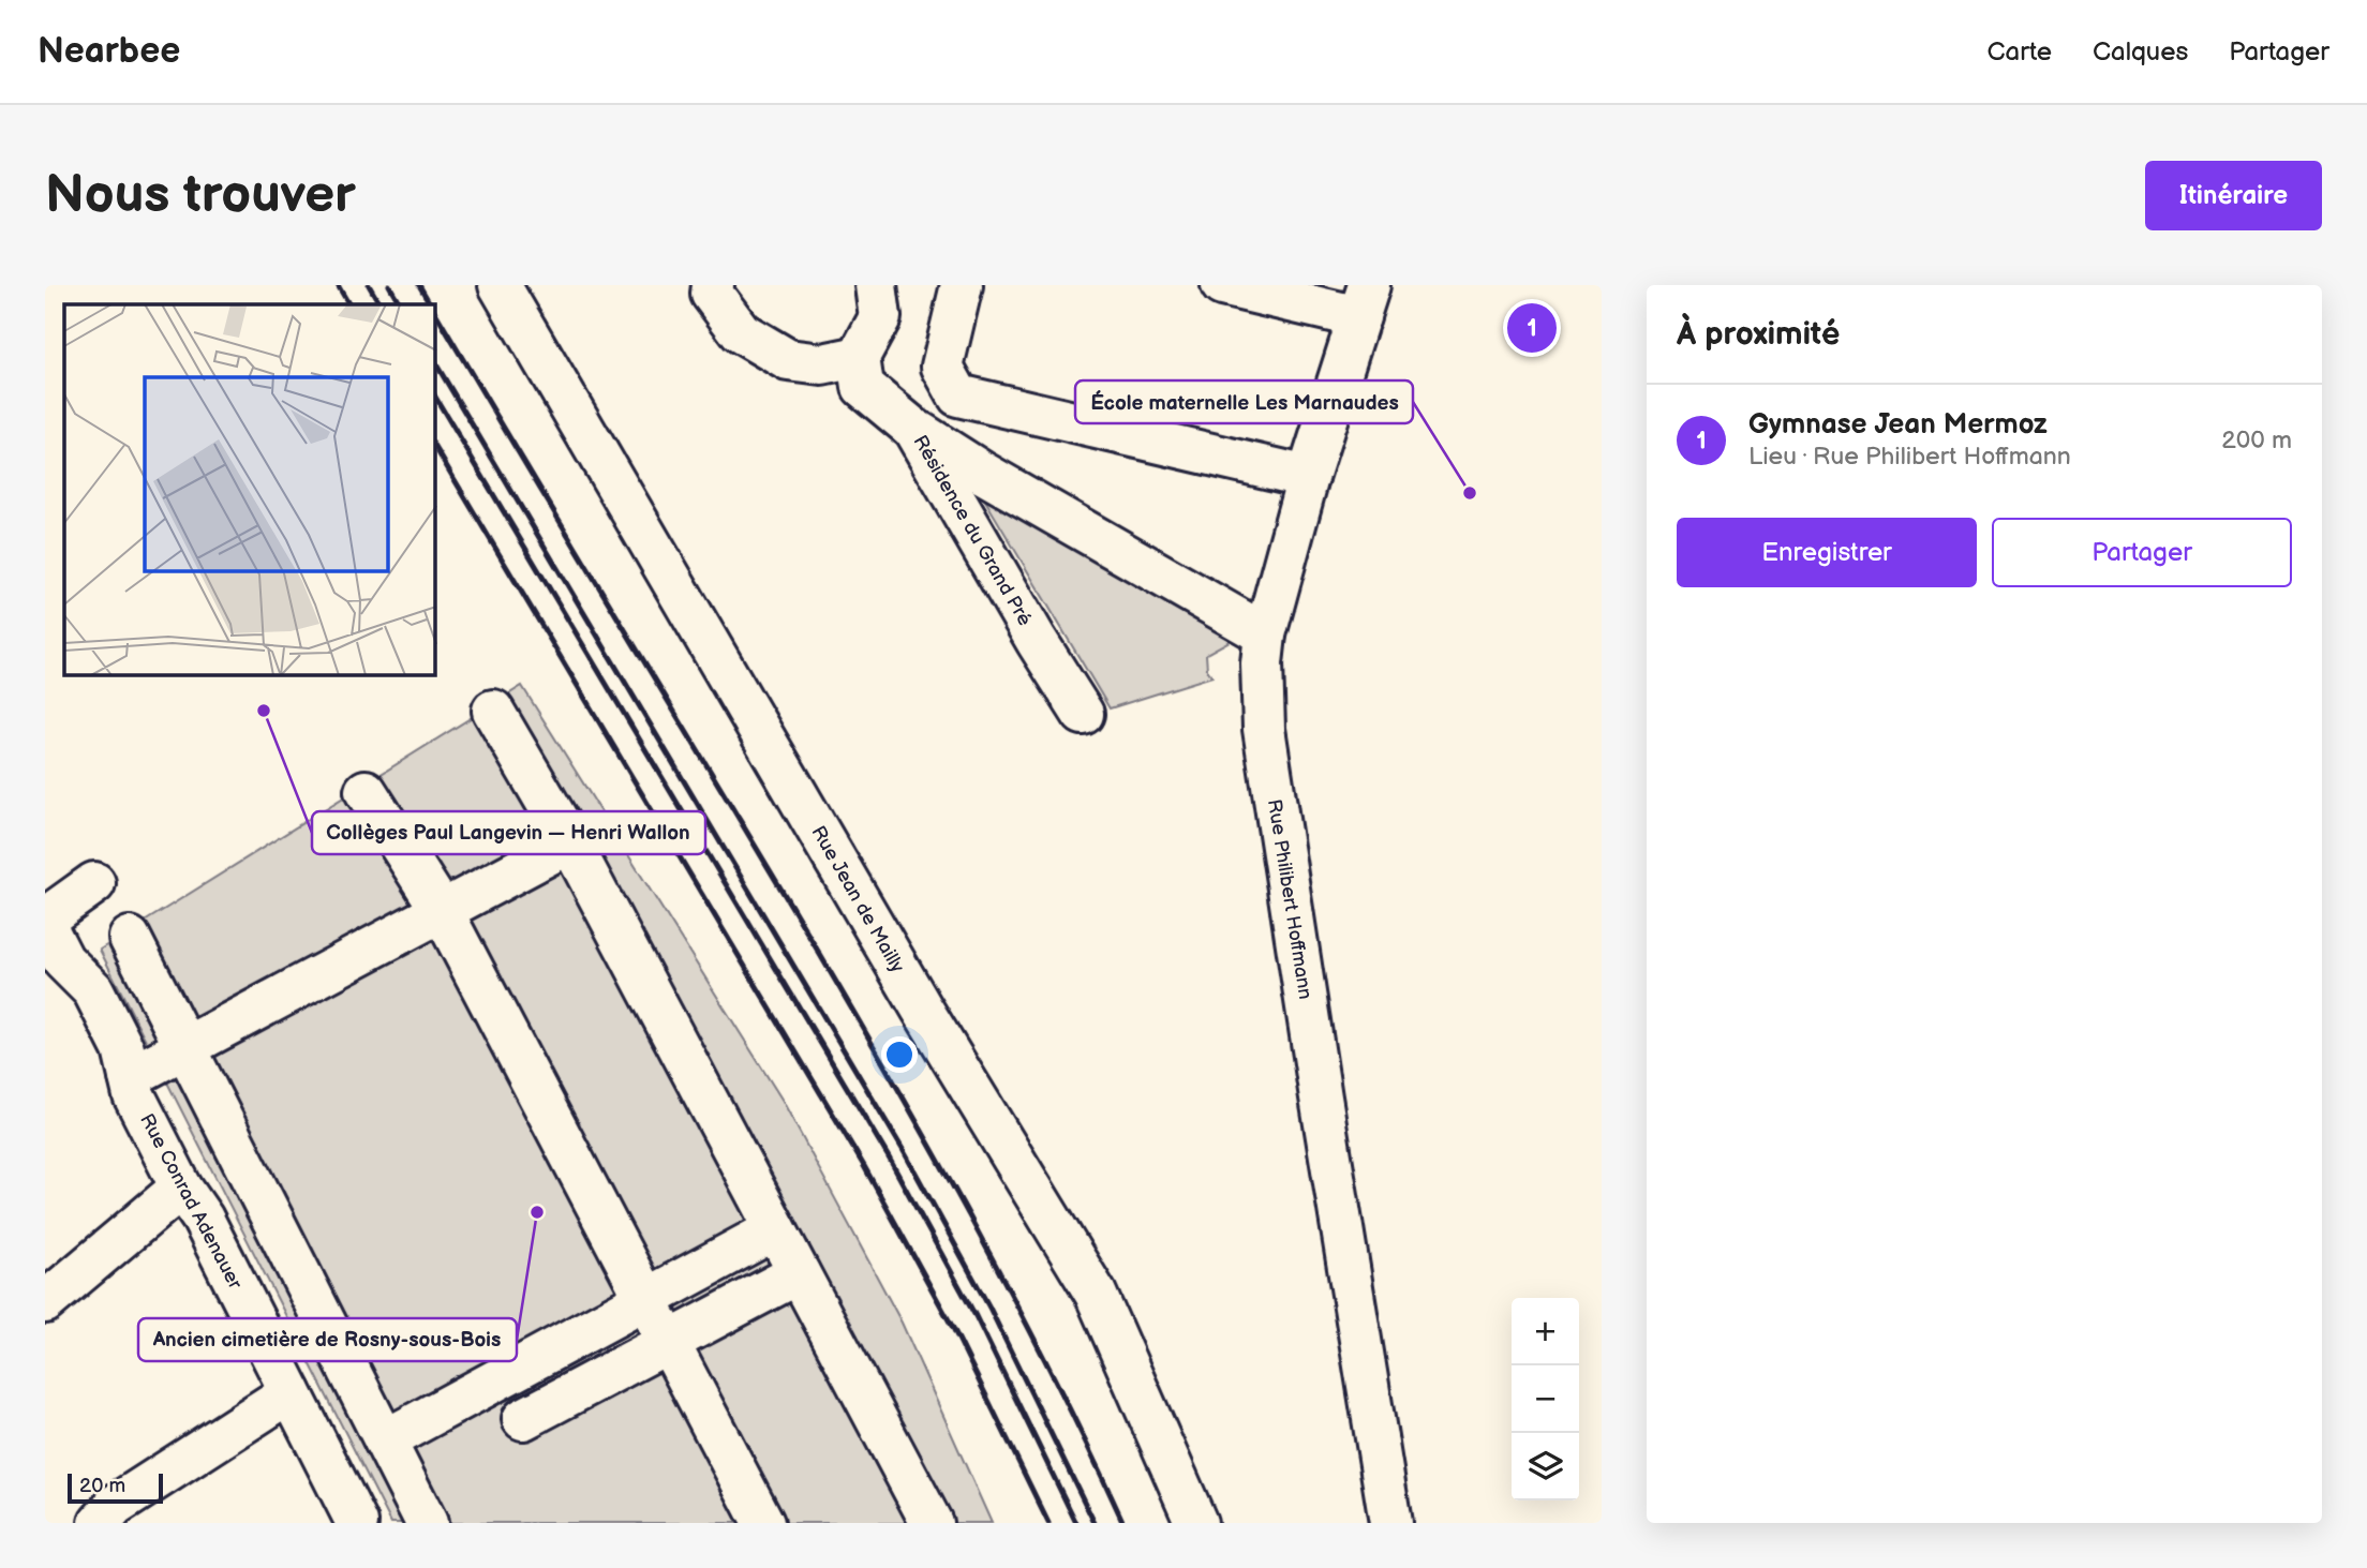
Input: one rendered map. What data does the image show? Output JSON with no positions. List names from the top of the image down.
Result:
{
  "streets": {
    "street": [
      "Résidence du Grand Pré",
      "Rue Jean de Mailly",
      "Rue Philibert Hoffmann",
      "Rue Conrad Adenauer"
    ]
  },
  "places": ["École maternelle Les Marnaudes", "Collèges Paul Langevin — Henri Wallon", "Ancien cimetière de Rosny-sous-Bois"],
  "scale_bar": "20 m",
  "page": {
    "header": "Nearbee",
    "nav": ["Carte", "Calques", "Partager"],
    "buttons": [
      "Itinéraire",
      ["Enregistrer", "Partager"]
    ],
    "title": "Nous trouver",
    "heading": "À proximité",
    "pins": "1",
    "list": [
      {
        "mark": "1",
        "name": "Gymnase Jean Mermoz",
        "note": "Lieu · Rue Philibert Hoffmann",
        "value": "200 m"
      }
    ],
    "map_buttons": ["+", "−"],
    "scale": "20 m"
  }
}
